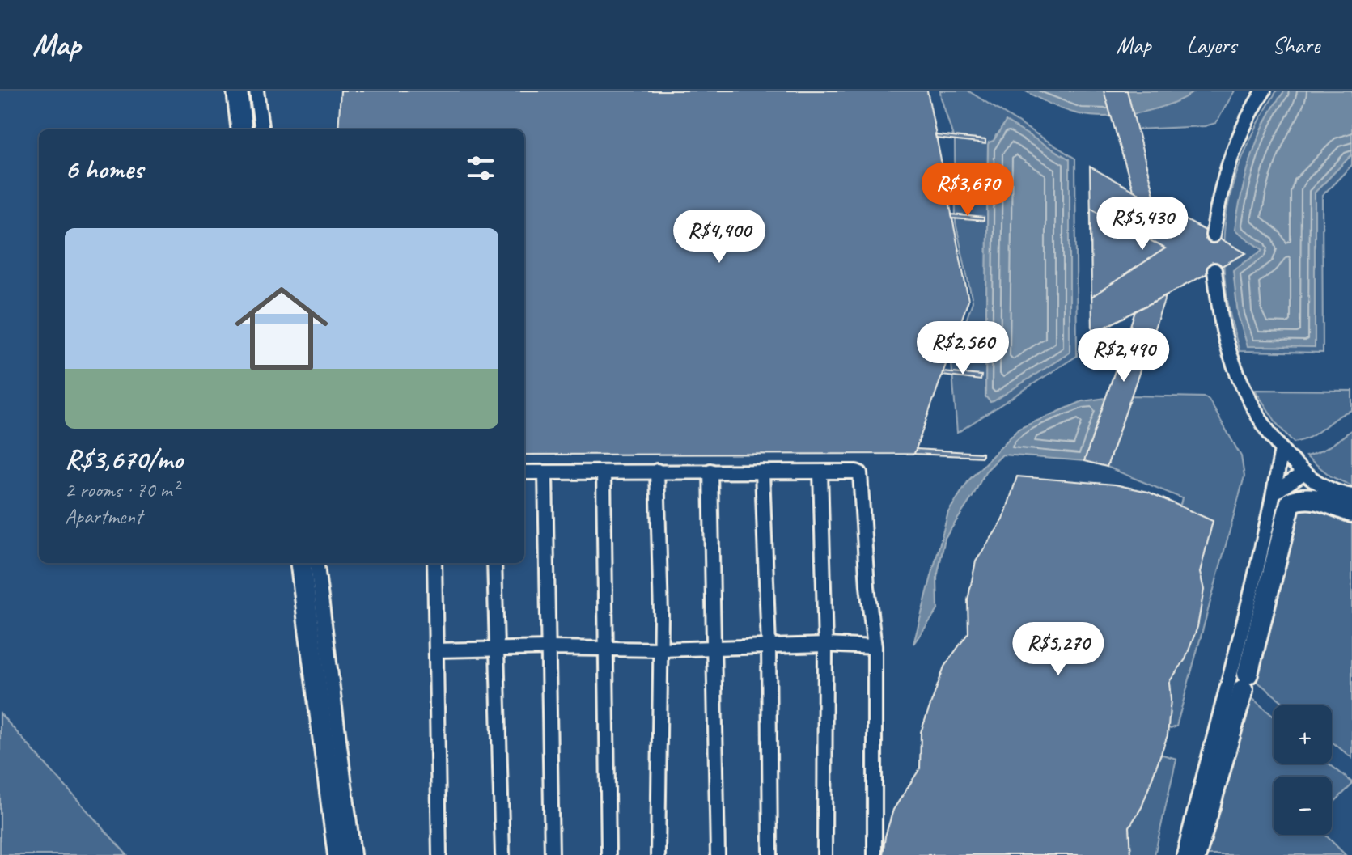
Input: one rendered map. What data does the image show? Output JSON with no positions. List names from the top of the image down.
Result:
{
  "page": {
    "header": "Map",
    "nav": ["Map", "Layers", "Share"],
    "heading": "6 homes",
    "price": [
      "R$3,670",
      "R$5,430",
      "R$4,400",
      "R$2,560",
      "R$2,490",
      "R$5,270"
    ],
    "list": [
      {
        "name": "R$3,670/mo",
        "note": "2 rooms · 70 m² · Apartment"
      }
    ],
    "map_buttons": ["+", "−"]
  }
}
